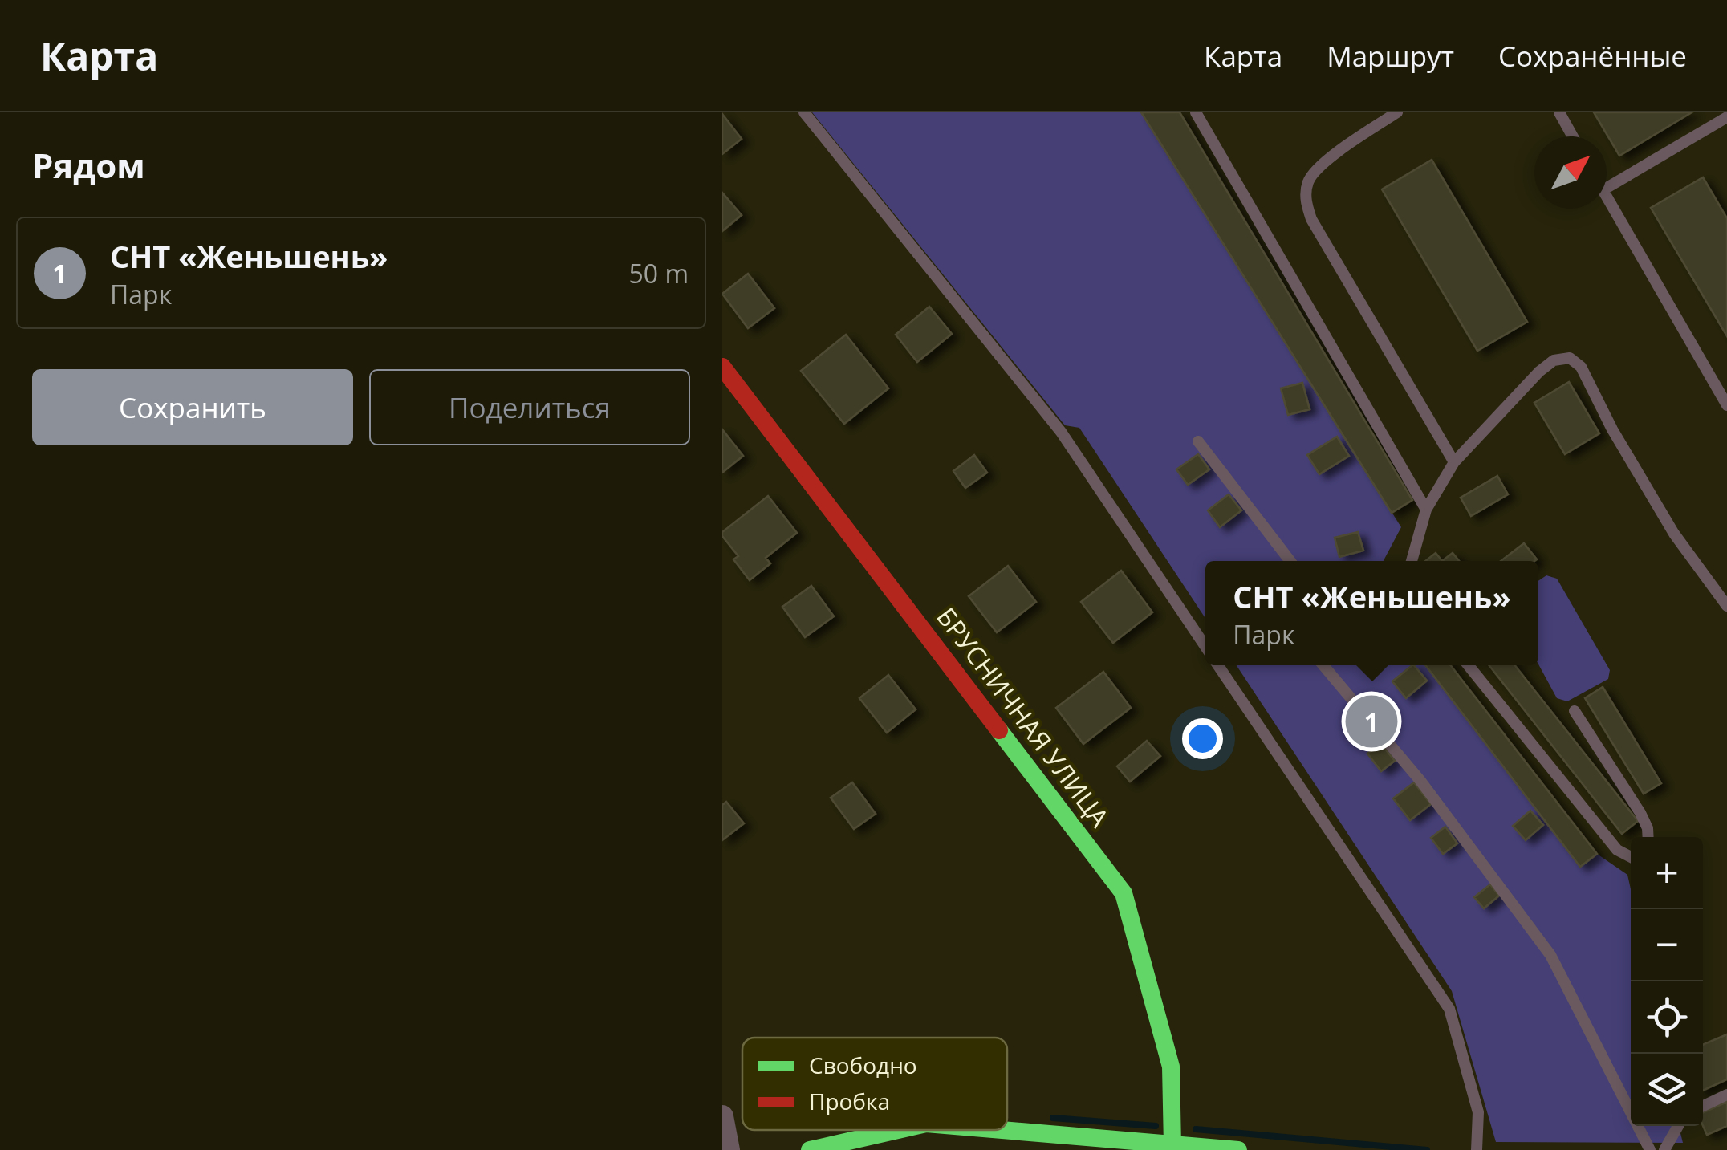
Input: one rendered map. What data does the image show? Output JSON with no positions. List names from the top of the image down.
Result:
{
  "streets": {
    "street": ["БРУСНИЧНАЯ УЛИЦА"]
  },
  "legend": ["Свободно", "Пробка"],
  "north": "top right",
  "page": {
    "header": "Карта",
    "nav": ["Карта", "Маршрут", "Сохранённые"],
    "heading": "Рядом",
    "list": [
      {
        "mark": "1",
        "name": "СНТ «Женьшень»",
        "note": "Парк",
        "value": "50 m"
      }
    ],
    "buttons": ["Сохранить", "Поделиться"],
    "popup": ["СНТ «Женьшень»", "Парк"],
    "pins": "1",
    "map_buttons": ["+", "−"]
  }
}
